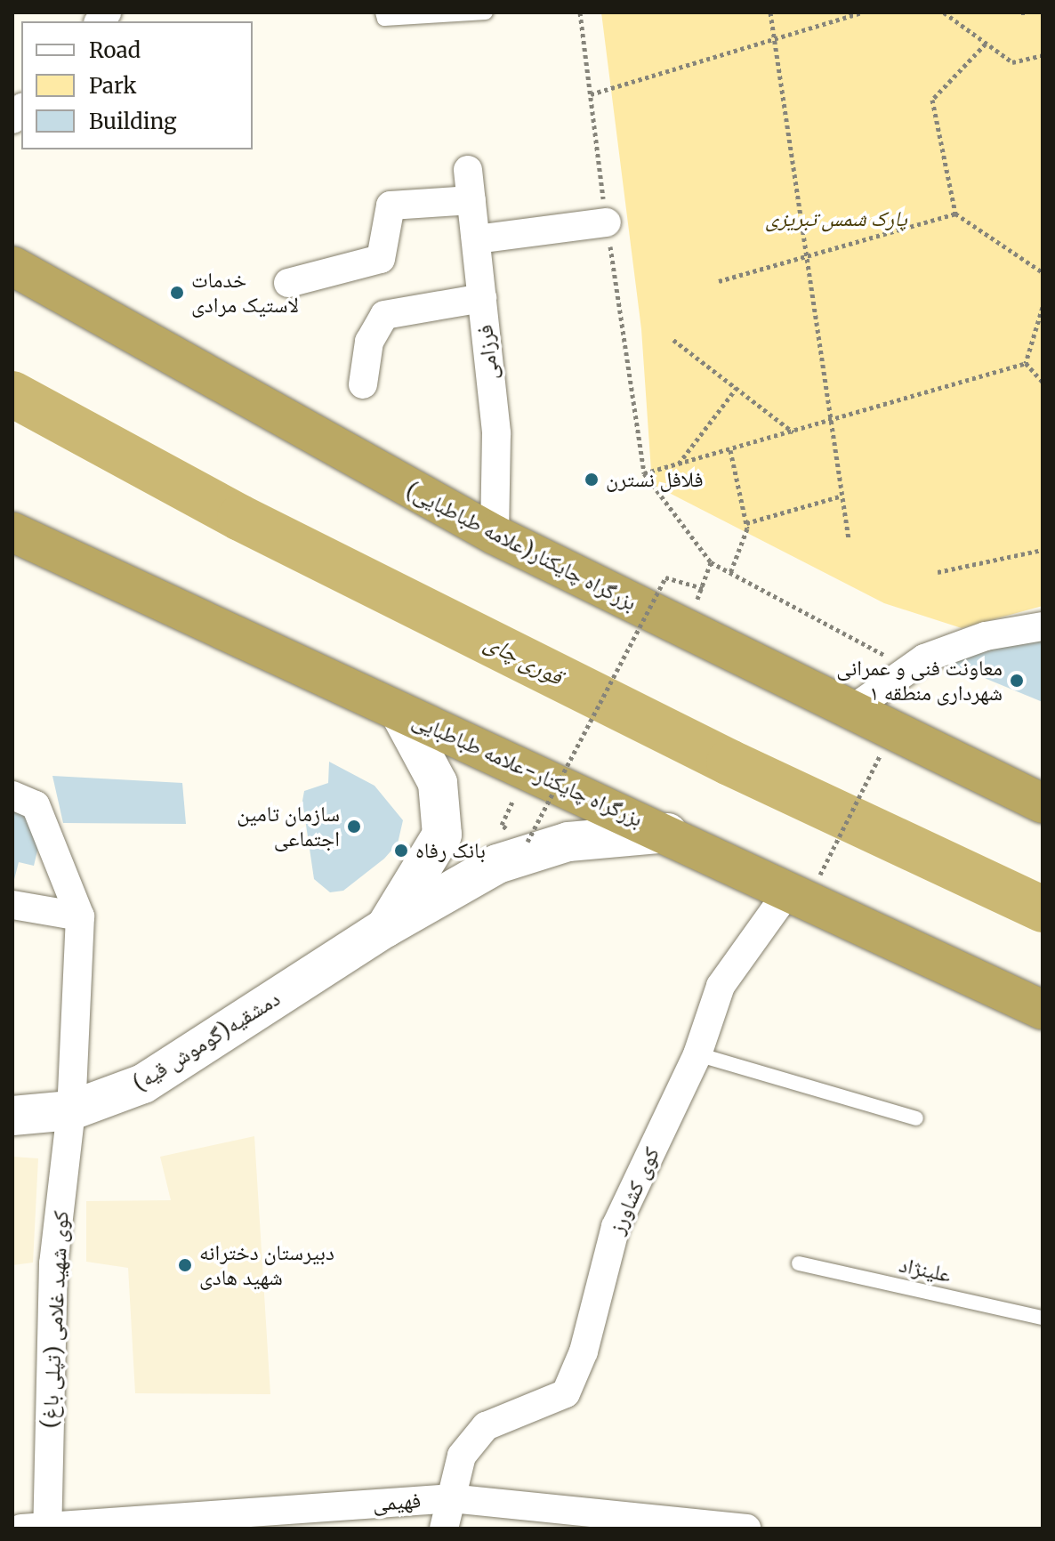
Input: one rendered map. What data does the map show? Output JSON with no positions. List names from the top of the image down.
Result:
{
  "streets": {
    "highway": ["بزرگراه چایکنار(علامه طباطبایی)", "بزرگراه چایکنار-علامه طباطبایی"],
    "main road": ["دمشقیه(گوموش قیه)"],
    "street": [
      "فرزامی",
      "کوی کشاورز",
      "کوی شهید غلامی (تپلی باغ)",
      "فهیمی"
    ],
    "lane": ["علینژاد"]
  },
  "crossings": [
    ["فرزامی", "بزرگراه چایکنار(علامه طباطبایی)"],
    ["بزرگراه چایکنار-علامه طباطبایی", "دمشقیه(گوموش قیه)"],
    ["بزرگراه چایکنار-علامه طباطبایی", "کوی کشاورز"],
    ["دمشقیه(گوموش قیه)", "کوی شهید غلامی (تپلی باغ)"],
    ["کوی کشاورز", "فهیمی"],
    ["کوی شهید غلامی (تپلی باغ)", "فهیمی"]
  ],
  "water": ["قوری چای"],
  "parks": ["پارک شمس تبریزی"],
  "places": [
    "خدمات لاستیک مرادی",
    "فلافل نسترن",
    "معاونت فنی و عمرانی شهرداری منطقه ۱",
    "سازمان تامین اجتماعی",
    "بانک رفاه",
    "دبیرستان دخترانه شهید هادی"
  ],
  "legend": ["Road", "Park", "Building"]
}
